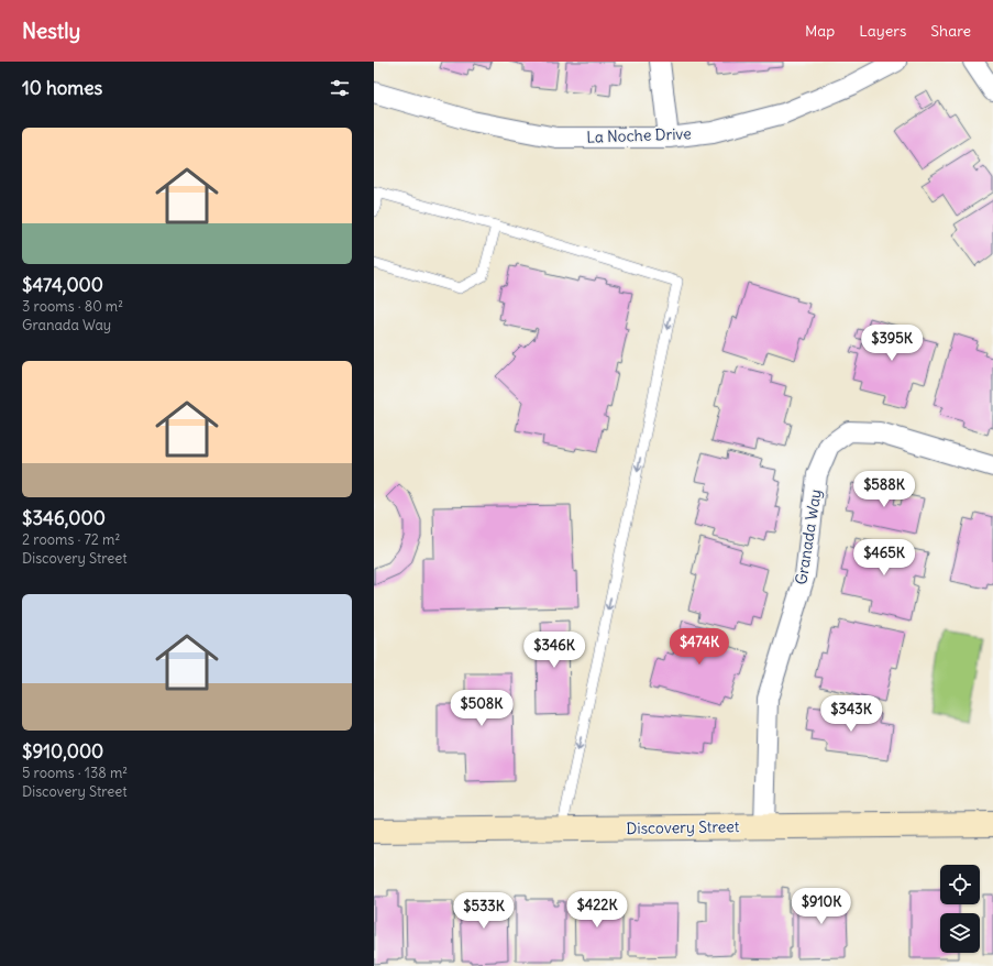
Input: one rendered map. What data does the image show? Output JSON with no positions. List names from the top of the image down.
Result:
{
  "streets": {
    "main road": ["Discovery Street"],
    "street": ["La Noche Drive", "Granada Way"]
  },
  "crossings": [
    ["Granada Way", "Discovery Street"]
  ],
  "page": {
    "header": "Nestly",
    "nav": ["Map", "Layers", "Share"],
    "heading": "10 homes",
    "list": [
      {
        "name": "$474,000",
        "note": "3 rooms · 80 m² · Granada Way"
      },
      {
        "name": "$346,000",
        "note": "2 rooms · 72 m² · Discovery Street"
      },
      {
        "name": "$910,000",
        "note": "5 rooms · 138 m² · Discovery Street"
      }
    ],
    "price": [
      "$395K",
      "$588K",
      "$465K",
      "$474K",
      "$346K",
      "$508K",
      "$343K",
      "$910K",
      "$422K",
      "$533K"
    ]
  }
}
